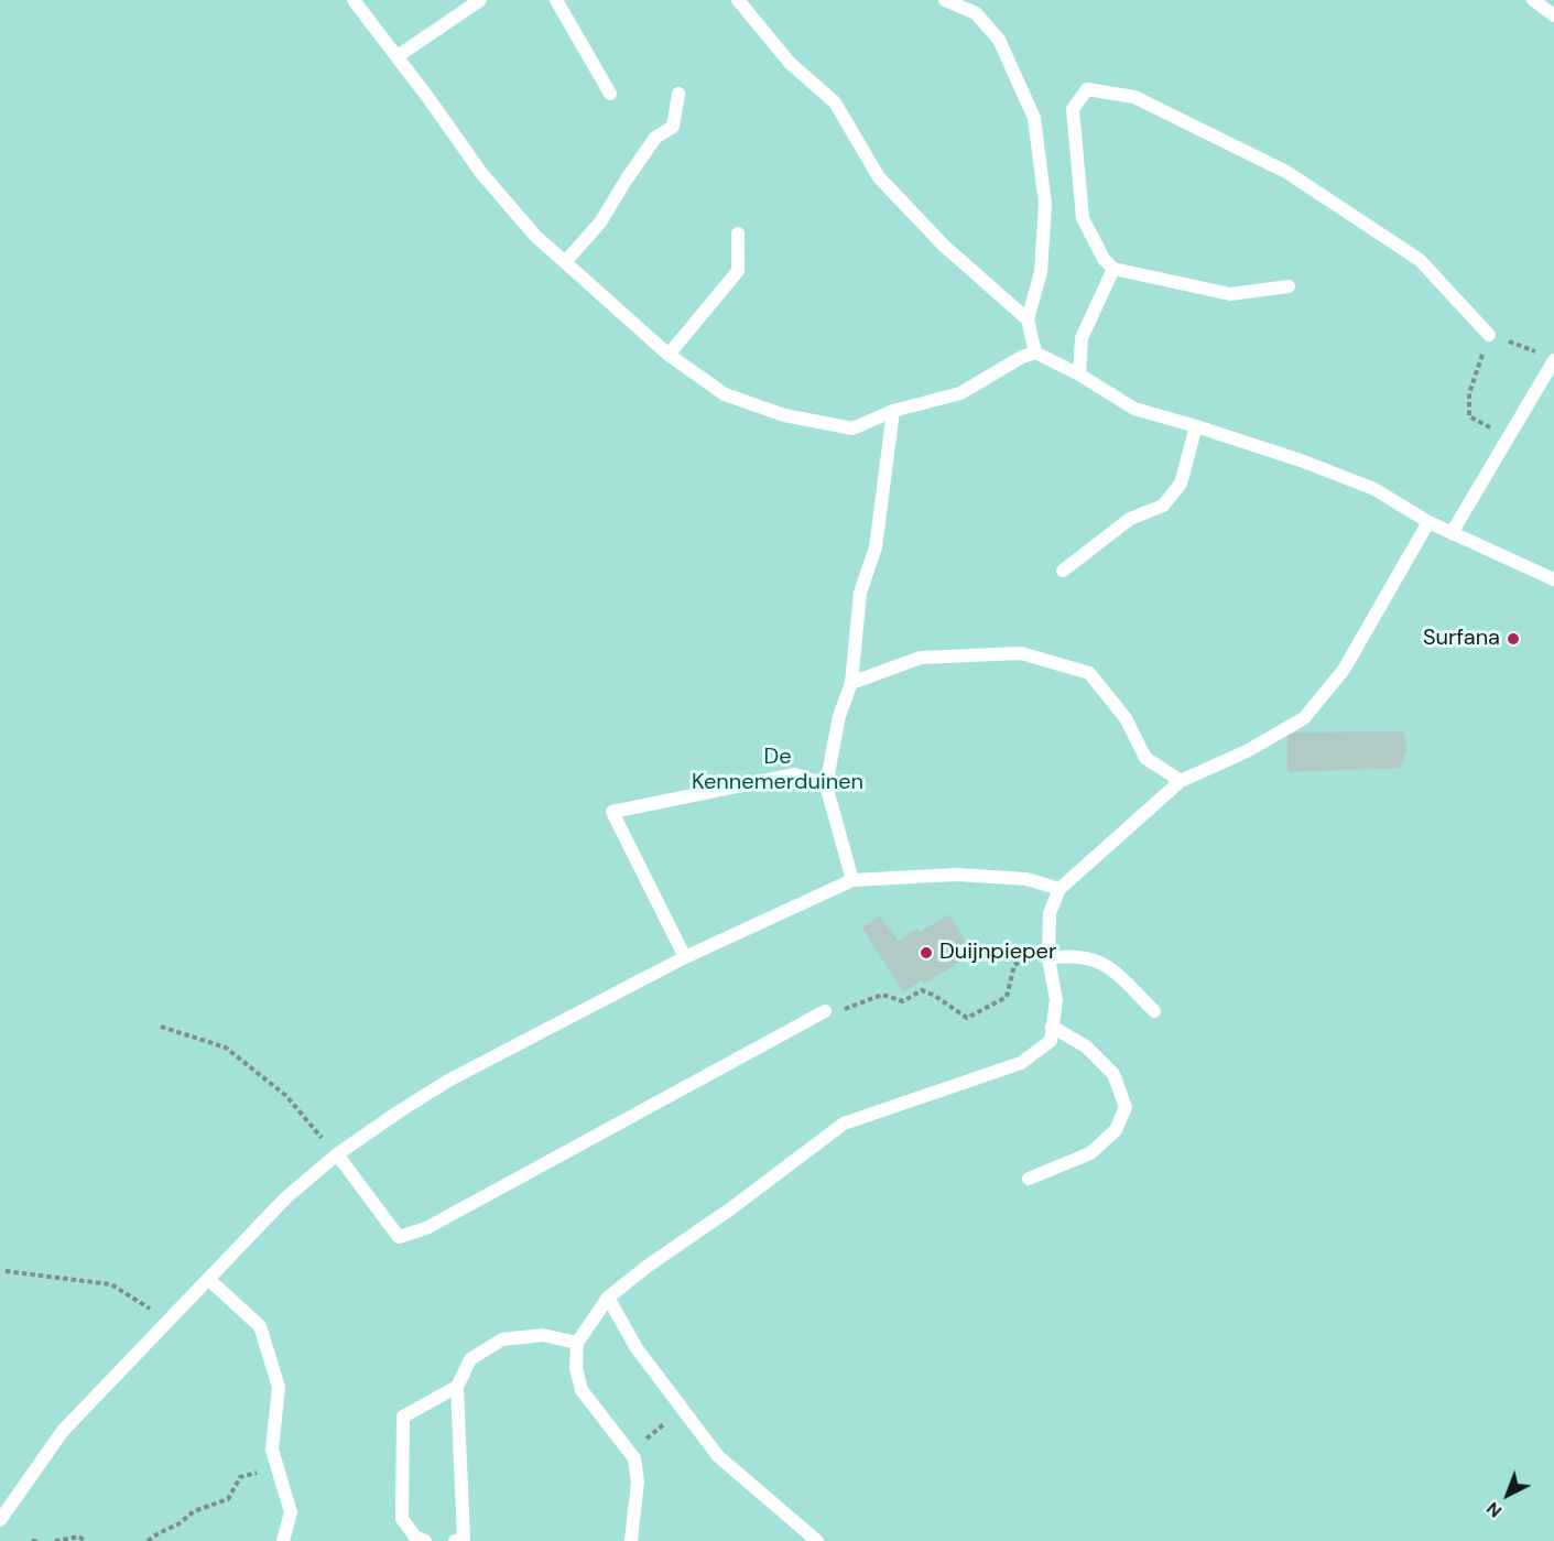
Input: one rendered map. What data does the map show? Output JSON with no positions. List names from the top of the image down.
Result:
{
  "parks": ["De Kennemerduinen"],
  "places": ["Surfana", "Duijnpieper"],
  "north": "bottom left"
}
